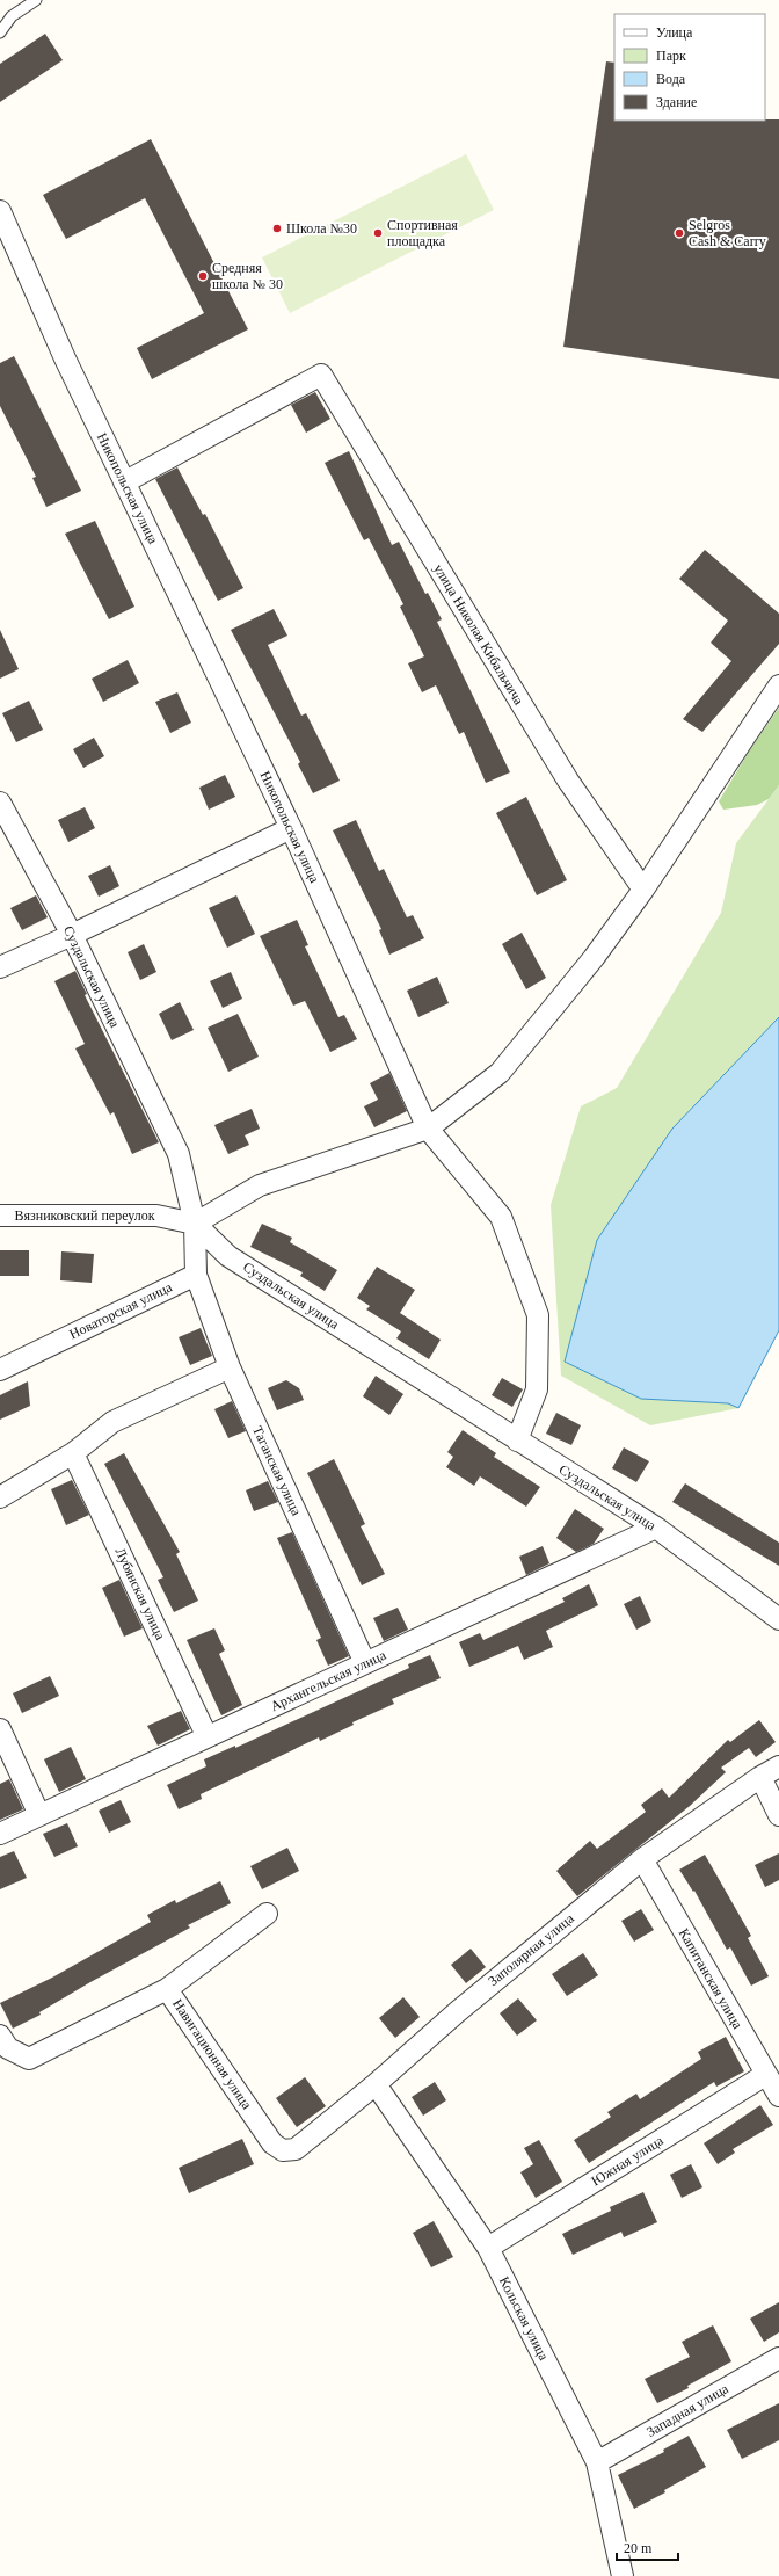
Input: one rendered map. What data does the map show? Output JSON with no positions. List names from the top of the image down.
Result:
{
  "streets": {
    "street": [
      "Никопольская улица",
      "улица Николая Кибальчича",
      "Суздальская улица",
      "Вязниковский переулок",
      "Новаторская улица",
      "Таганская улица",
      "Лубянская улица",
      "Архангельская улица",
      "Заполярная улица",
      "Капитанская улица",
      "Навигационная улица",
      "Южная улица",
      "Кольская улица",
      "Западная улица"
    ]
  },
  "crossings": [
    ["Никопольская улица", "улица Николая Кибальчича"],
    ["Никопольская улица", "Суздальская улица"],
    ["Суздальская улица", "Вязниковский переулок"],
    ["Суздальская улица", "Архангельская улица"],
    ["Новаторская улица", "Таганская улица"],
    ["Таганская улица", "Архангельская улица"],
    ["Лубянская улица", "Архангельская улица"],
    ["Заполярная улица", "Капитанская улица"],
    ["Заполярная улица", "Навигационная улица"],
    ["Заполярная улица", "Кольская улица"],
    ["Капитанская улица", "Южная улица"],
    ["Южная улица", "Кольская улица"],
    ["Кольская улица", "Западная улица"]
  ],
  "places": [
    "Школа №30",
    "Спортивная площадка",
    "Selgros Cash & Carry",
    "Средняя школа № 30"
  ],
  "legend": [
    "Улица",
    "Парк",
    "Вода",
    "Здание"
  ],
  "scale_bar": "20 m"
}
